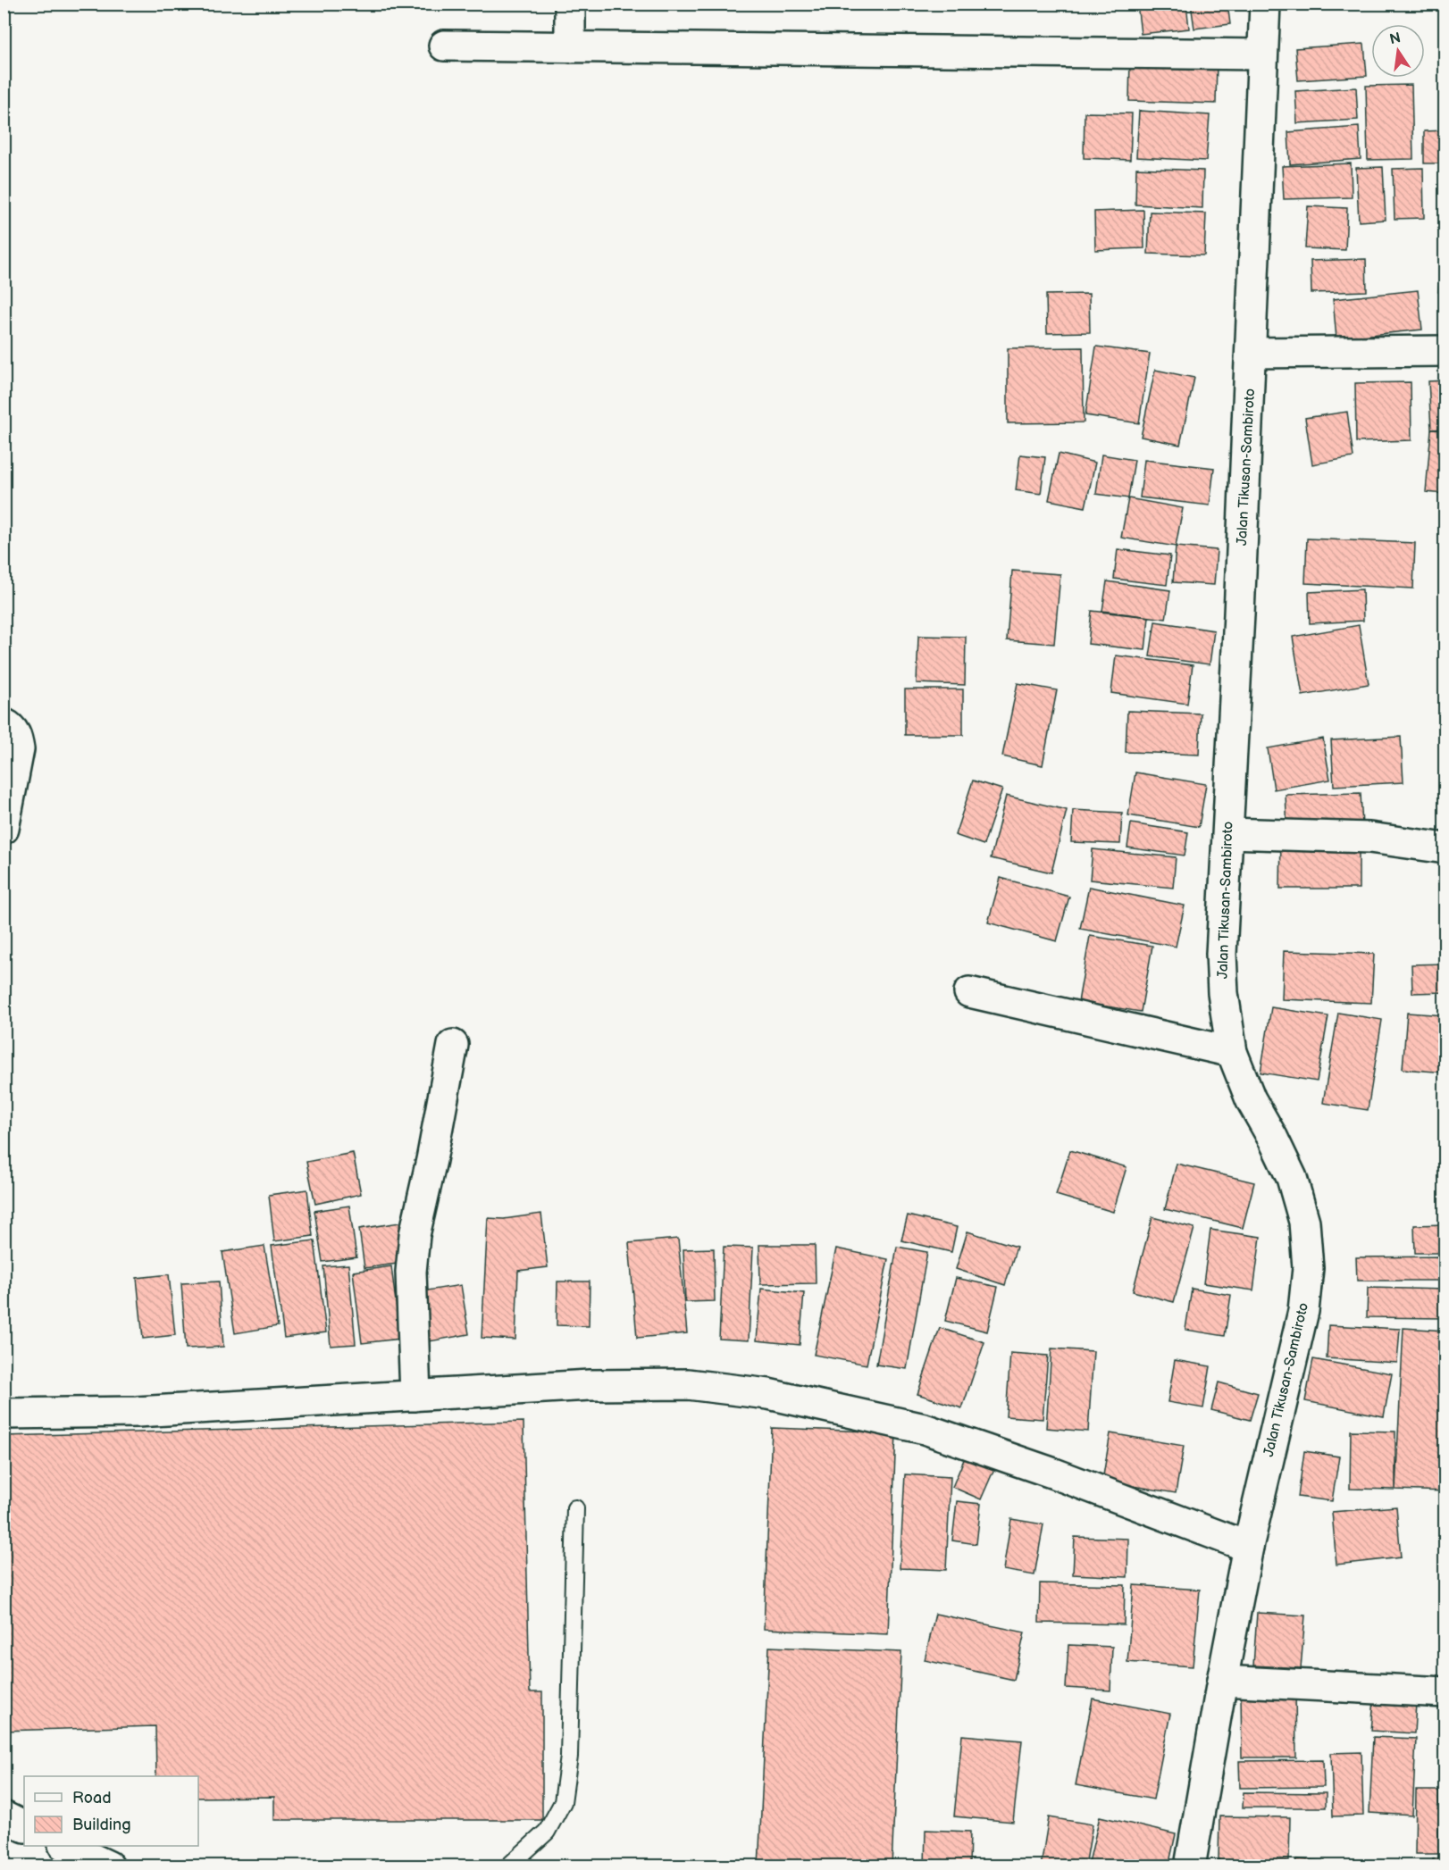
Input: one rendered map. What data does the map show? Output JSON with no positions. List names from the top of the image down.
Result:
{
  "streets": {
    "main road": ["Jalan Tikusan-Sambiroto"]
  },
  "legend": ["Road", "Building"],
  "north": "top"
}
